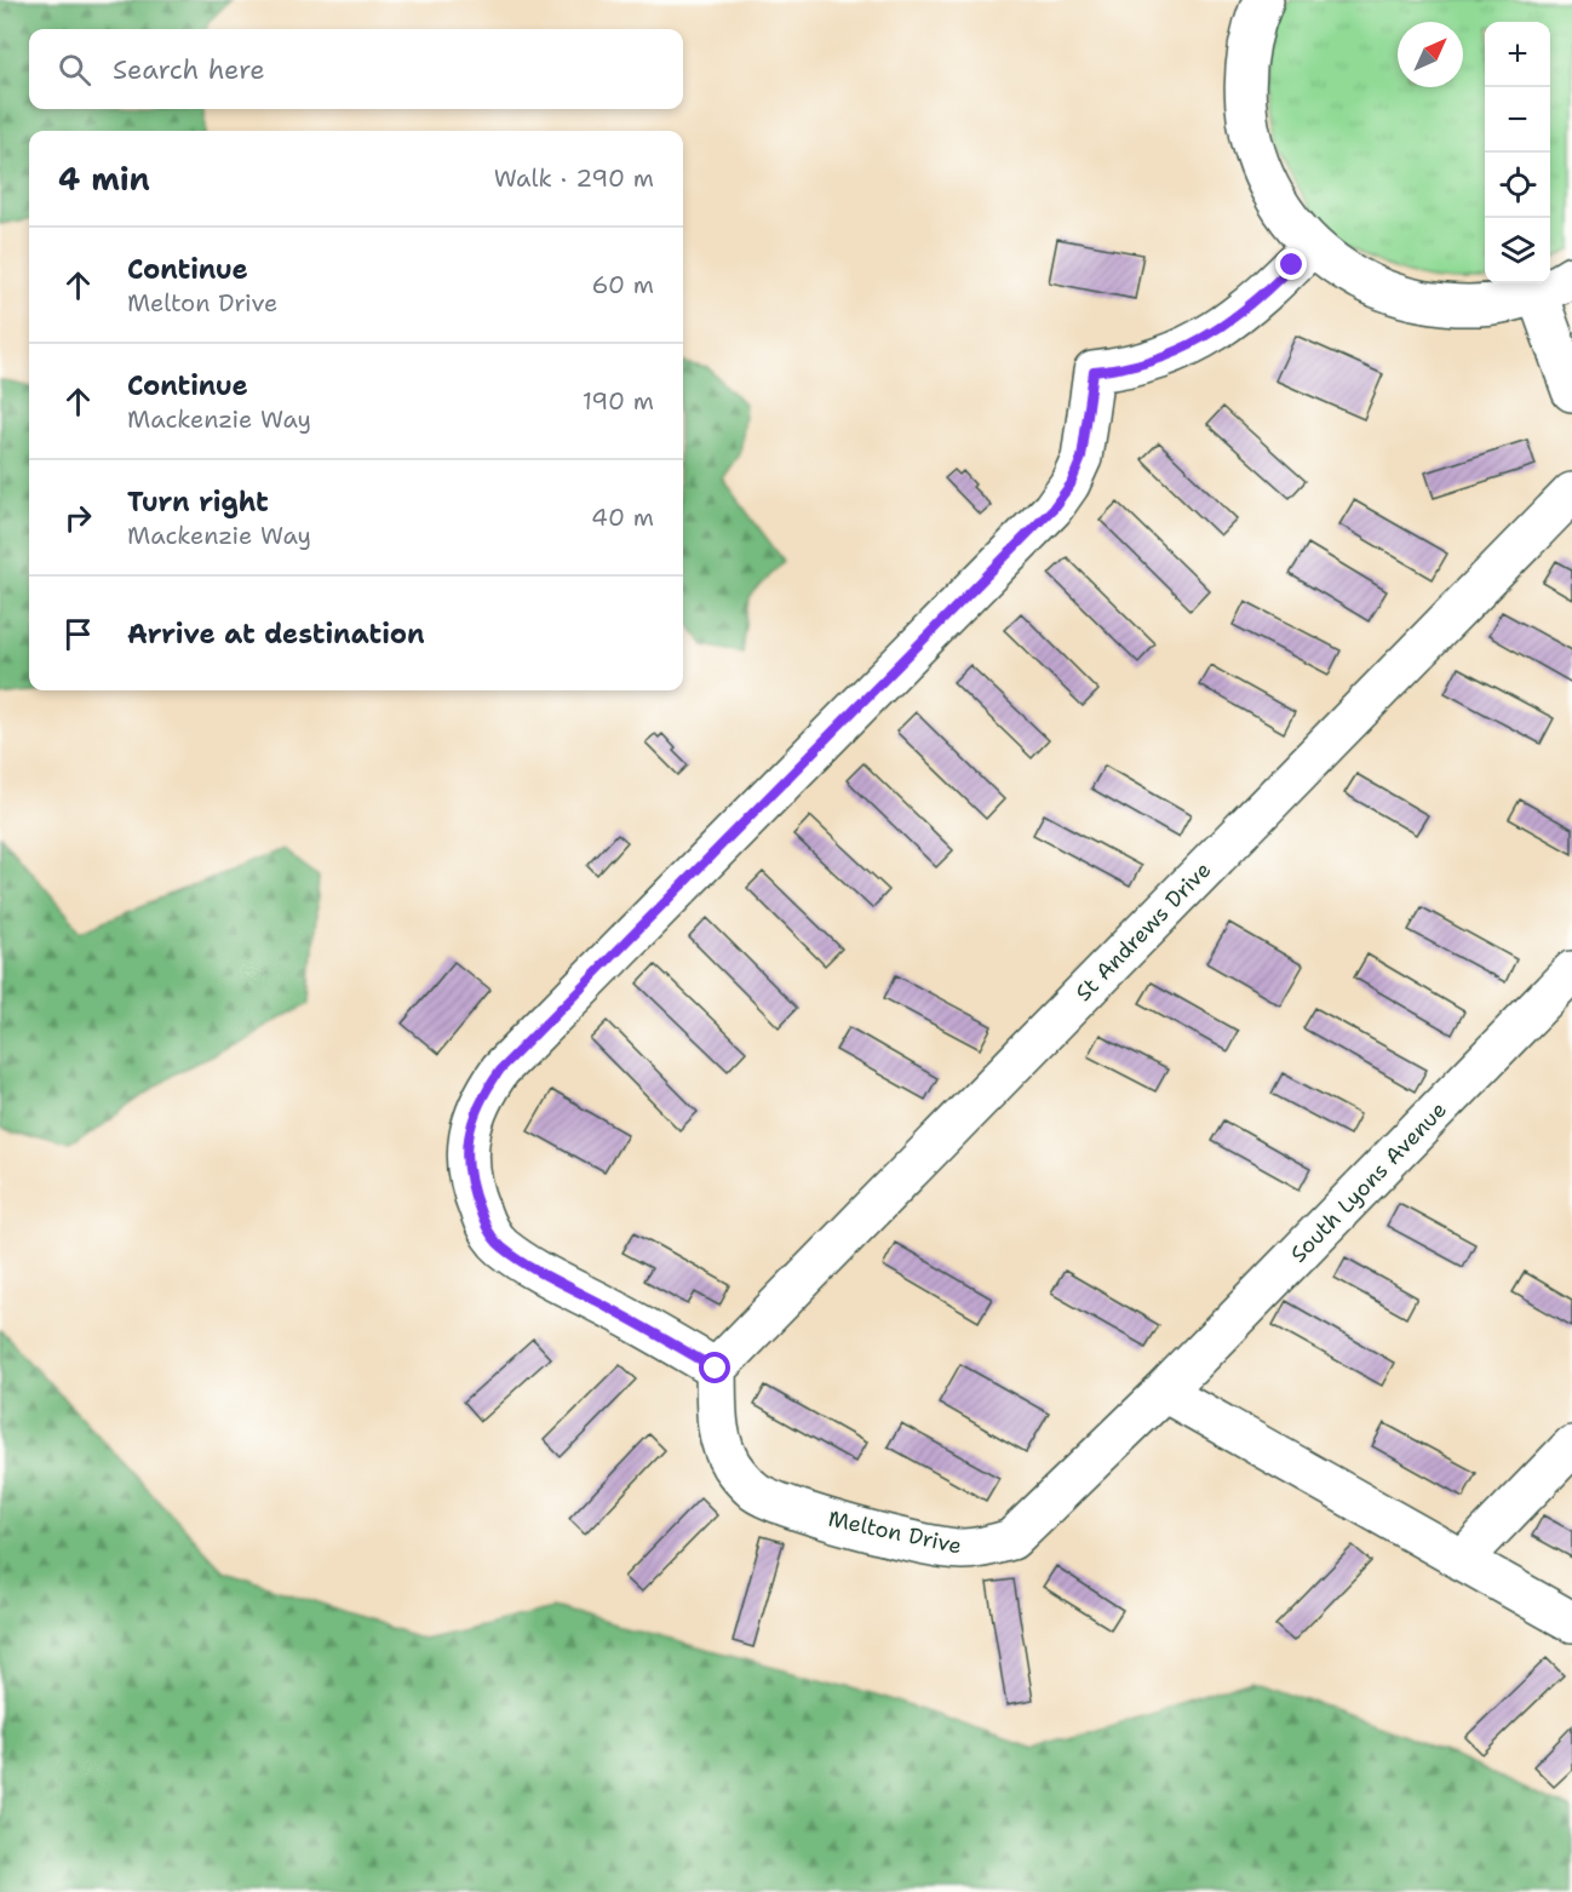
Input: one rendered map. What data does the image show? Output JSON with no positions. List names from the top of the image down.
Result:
{
  "streets": {
    "street": ["St Andrews Drive", "South Lyons Avenue", "Melton Drive"]
  },
  "crossings": [
    ["St Andrews Drive", "Melton Drive"],
    ["South Lyons Avenue", "Melton Drive"]
  ],
  "north": "top right",
  "page": {
    "map_buttons": ["+", "−"],
    "search": "Search here",
    "heading": ["4 min", "Walk · 290 m"],
    "list": [
      ["Continue", "Melton Drive", "60 m"],
      ["Continue", "Mackenzie Way", "190 m"],
      ["Turn right", "Mackenzie Way", "40 m"],
      "Arrive at destination"
    ]
  }
}
